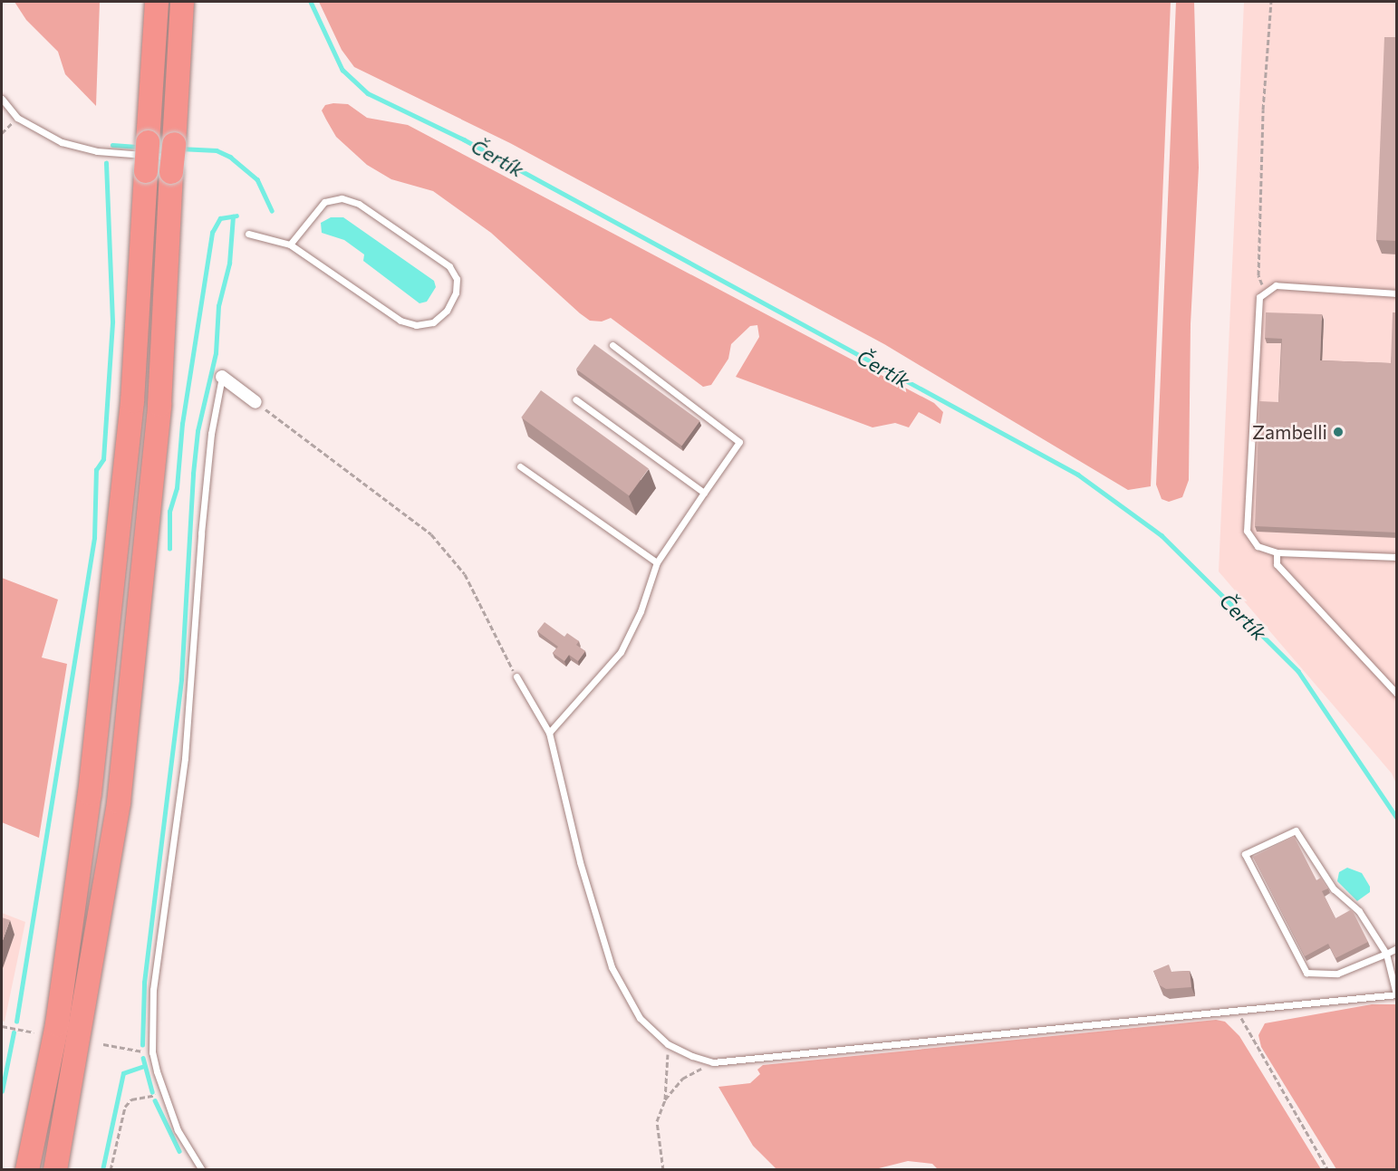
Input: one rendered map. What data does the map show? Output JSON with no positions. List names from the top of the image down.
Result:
{
  "water": ["Čertík"],
  "places": ["Zambelli"]
}
